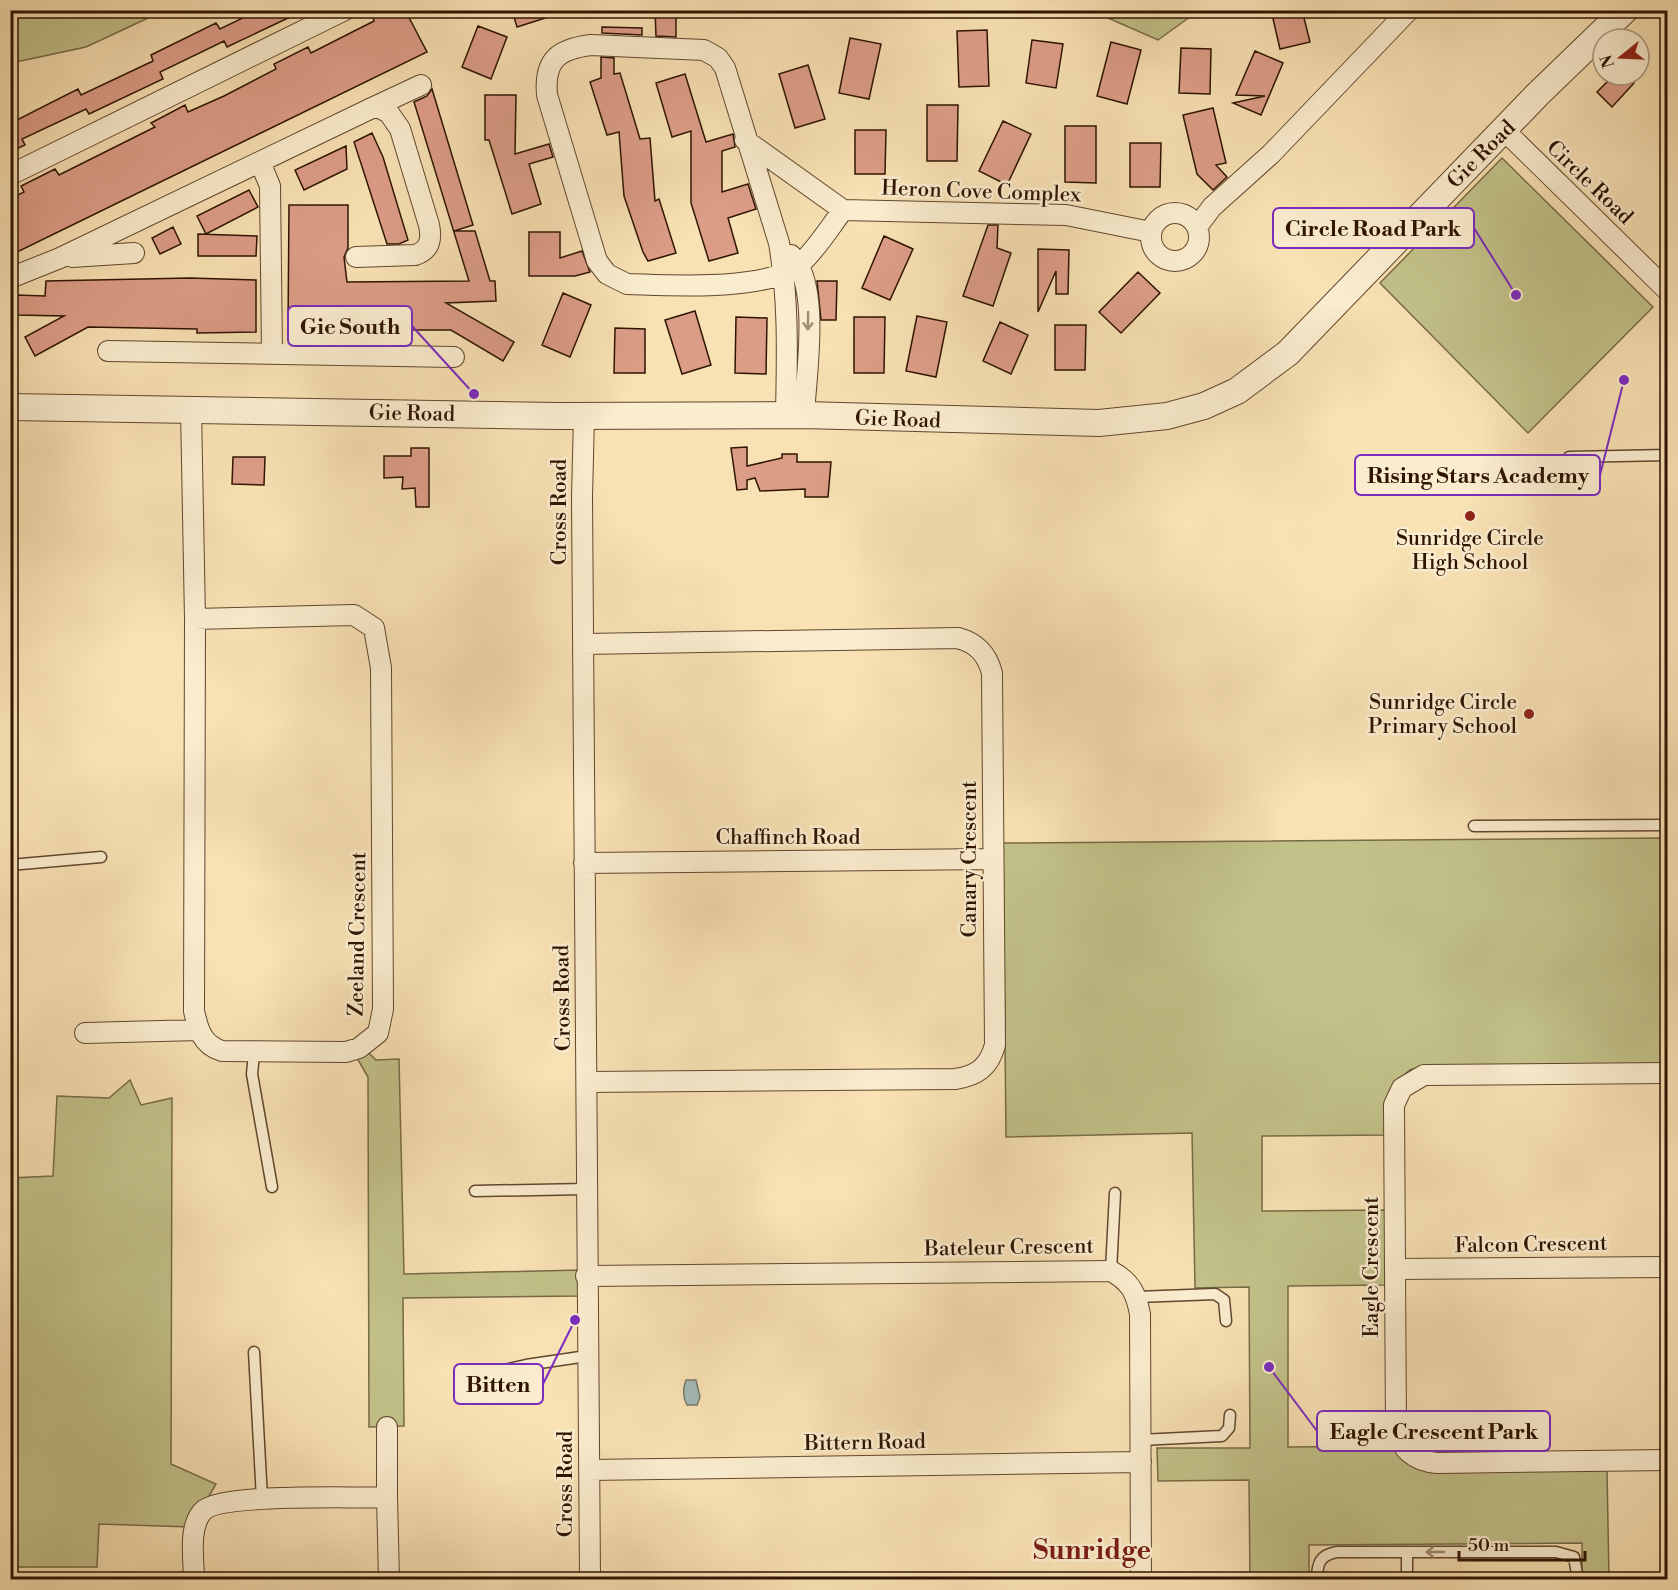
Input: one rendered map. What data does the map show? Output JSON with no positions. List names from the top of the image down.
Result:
{
  "streets": {
    "street": [
      "Gie Road",
      "Circle Road",
      "Heron Cove Complex",
      "Cross Road",
      "Chaffinch Road",
      "Canary Crescent",
      "Zeeland Crescent",
      "Falcon Crescent",
      "Bateleur Crescent",
      "Eagle Crescent",
      "Bittern Road"
    ]
  },
  "crossings": [
    ["Gie Road", "Circle Road"],
    ["Gie Road", "Cross Road"],
    ["Cross Road", "Chaffinch Road"],
    ["Cross Road", "Canary Crescent"],
    ["Cross Road", "Bateleur Crescent"],
    ["Cross Road", "Bittern Road"],
    ["Chaffinch Road", "Canary Crescent"],
    ["Falcon Crescent", "Eagle Crescent"]
  ],
  "districts": ["Sunridge"],
  "places": [
    "Circle Road Park",
    "Rising Stars Academy",
    "Gie South",
    "Sunridge Circle High School",
    "Sunridge Circle Primary School",
    "Bitten",
    "Eagle Crescent Park"
  ],
  "scale_bar": "50 m",
  "north": "left"
}
